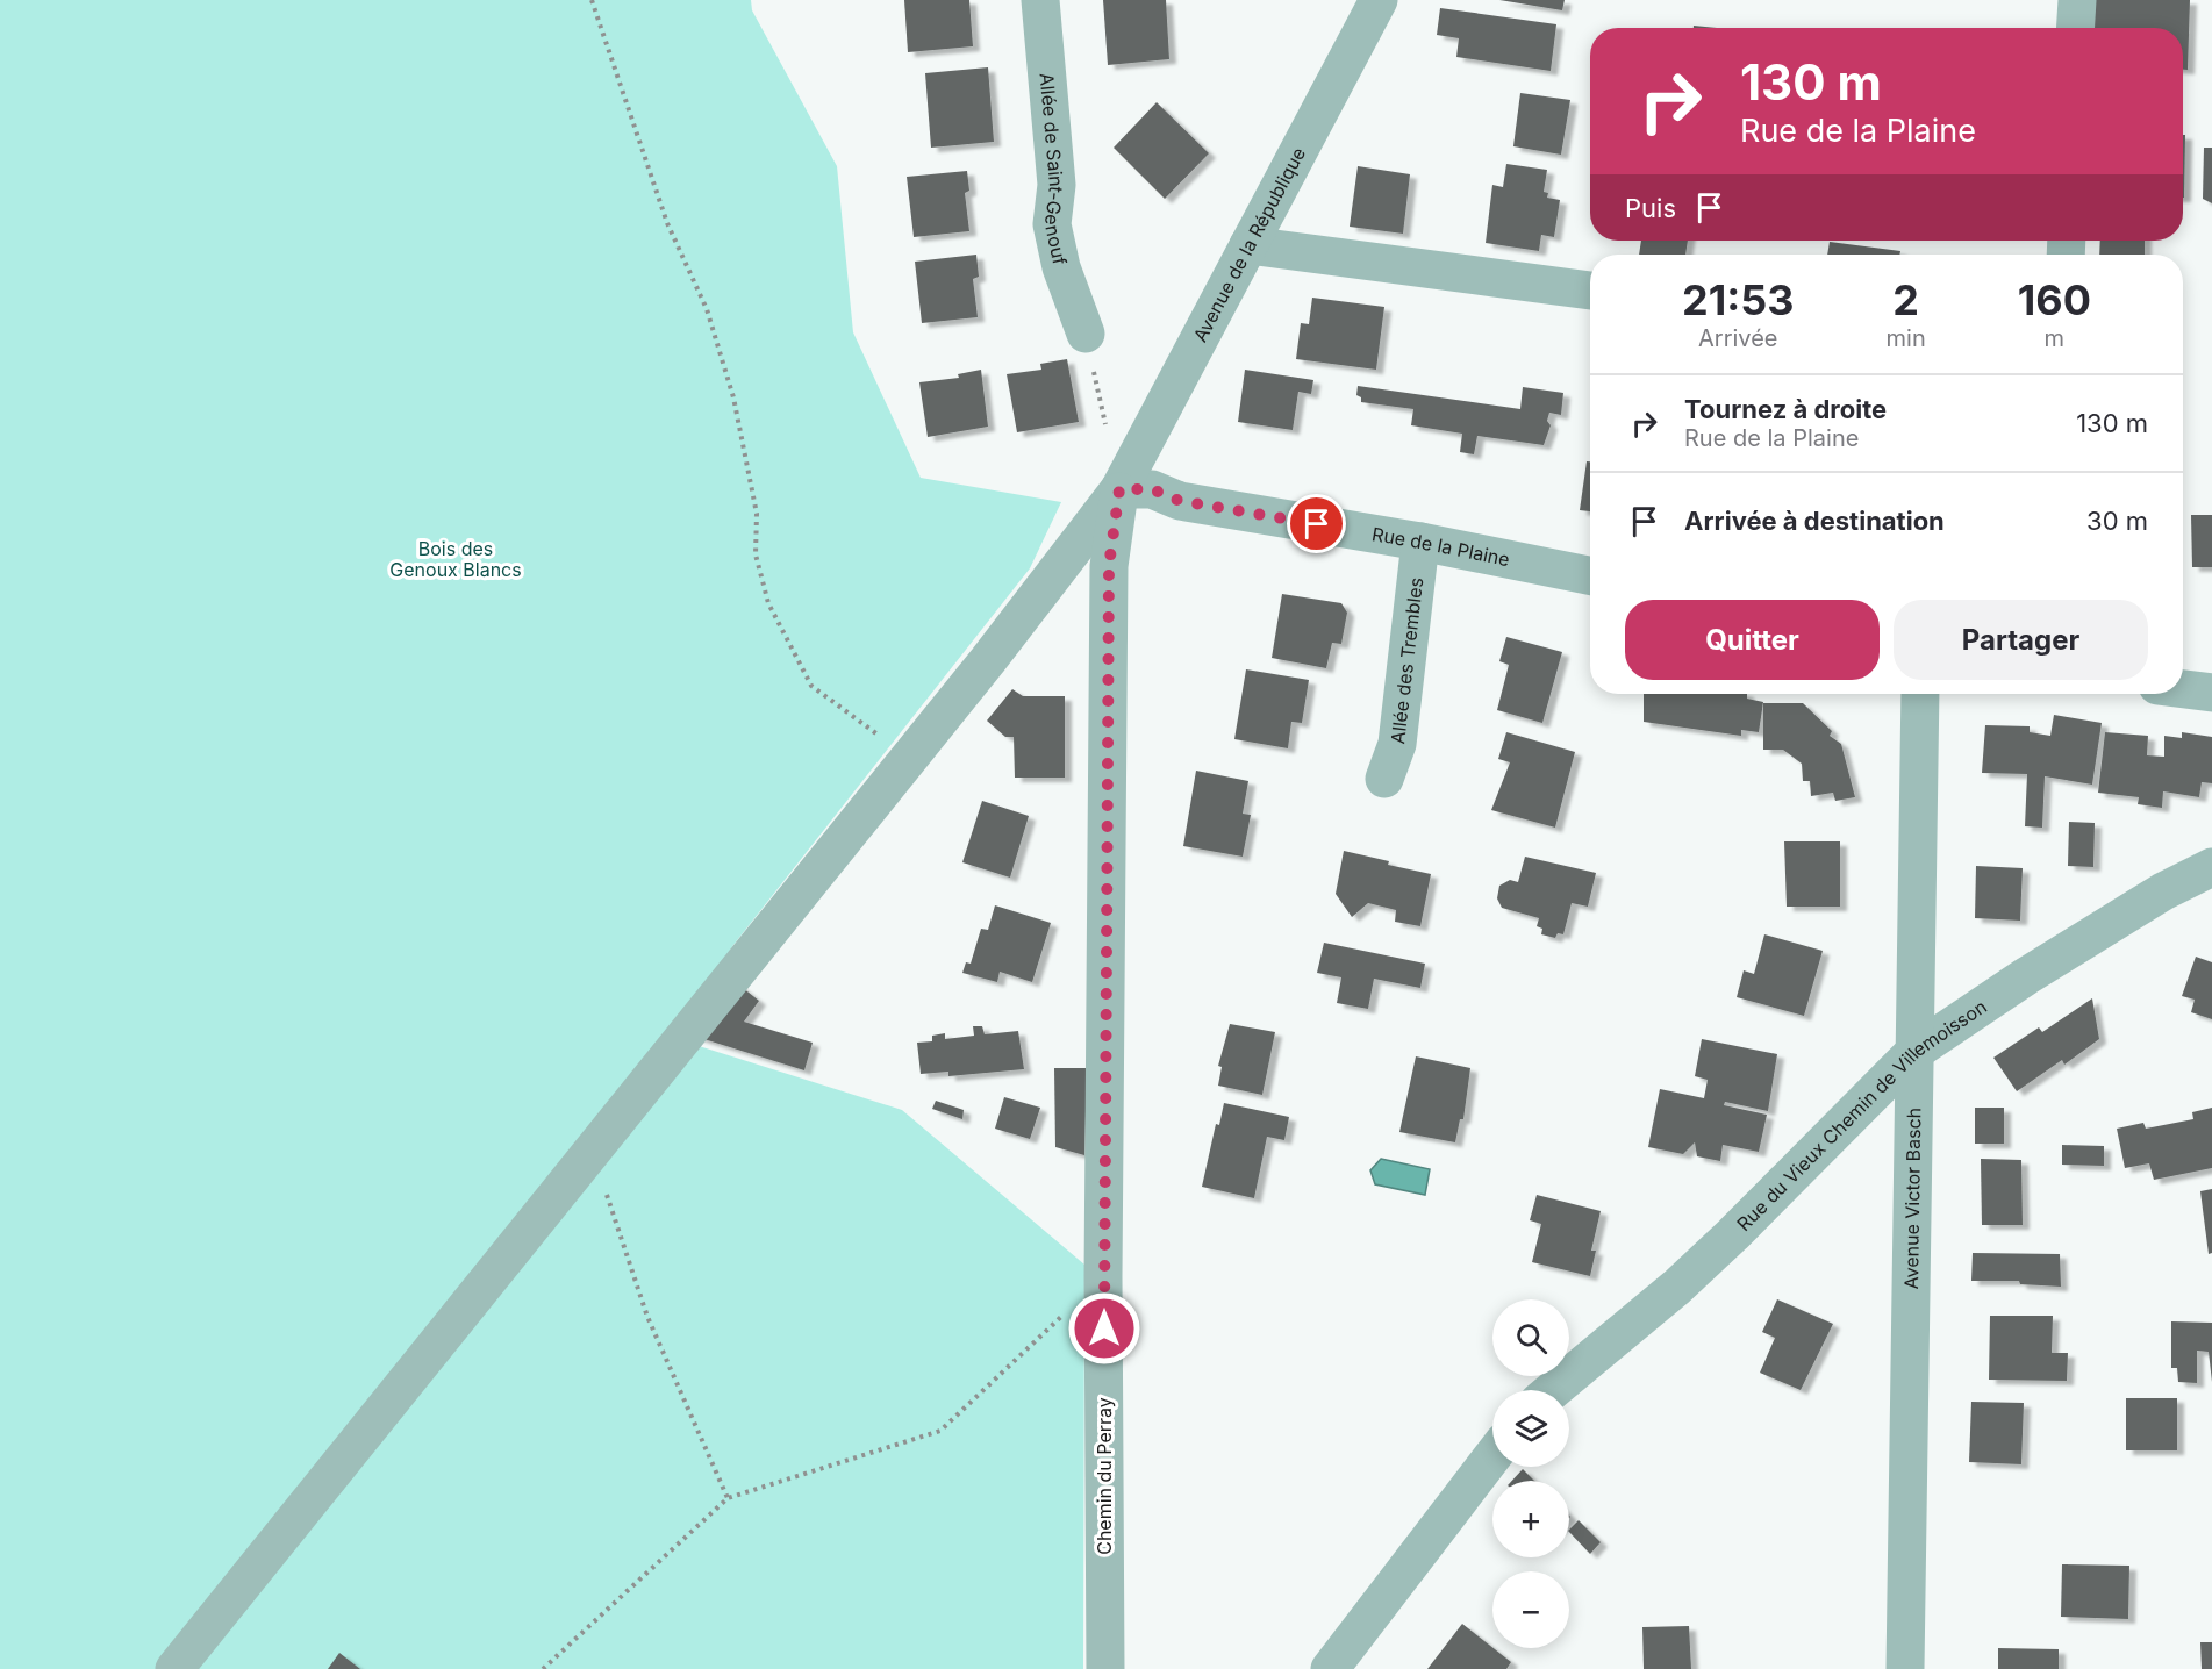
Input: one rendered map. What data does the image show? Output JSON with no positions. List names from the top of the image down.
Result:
{
  "streets": {
    "street": [
      "Allée de Saint-Genouf",
      "Avenue de la République",
      "Rue de la Plaine",
      "Allée des Trembles",
      "Rue du Vieux Chemin de Villemoisson",
      "Avenue Victor Basch",
      "Chemin du Perray"
    ]
  },
  "crossings": [
    ["Avenue de la République", "Rue de la Plaine"],
    ["Avenue de la République", "Chemin du Perray"],
    ["Rue de la Plaine", "Allée des Trembles"],
    ["Rue de la Plaine", "Chemin du Perray"],
    ["Rue du Vieux Chemin de Villemoisson", "Avenue Victor Basch"]
  ],
  "parks": ["Bois des Genoux Blancs"],
  "page": {
    "turn": ["130 m", "Rue de la Plaine"],
    "then": "Puis",
    "eta": [
      "21:53",
      "Arrivée",
      "2",
      "min",
      "160",
      "m"
    ],
    "list": [
      {
        "name": "Tournez à droite",
        "note": "Rue de la Plaine",
        "value": "130 m"
      },
      {
        "name": "Arrivée à destination",
        "value": "30 m"
      }
    ],
    "buttons": ["Quitter", "Partager"],
    "map_buttons": ["+", "−"]
  }
}
